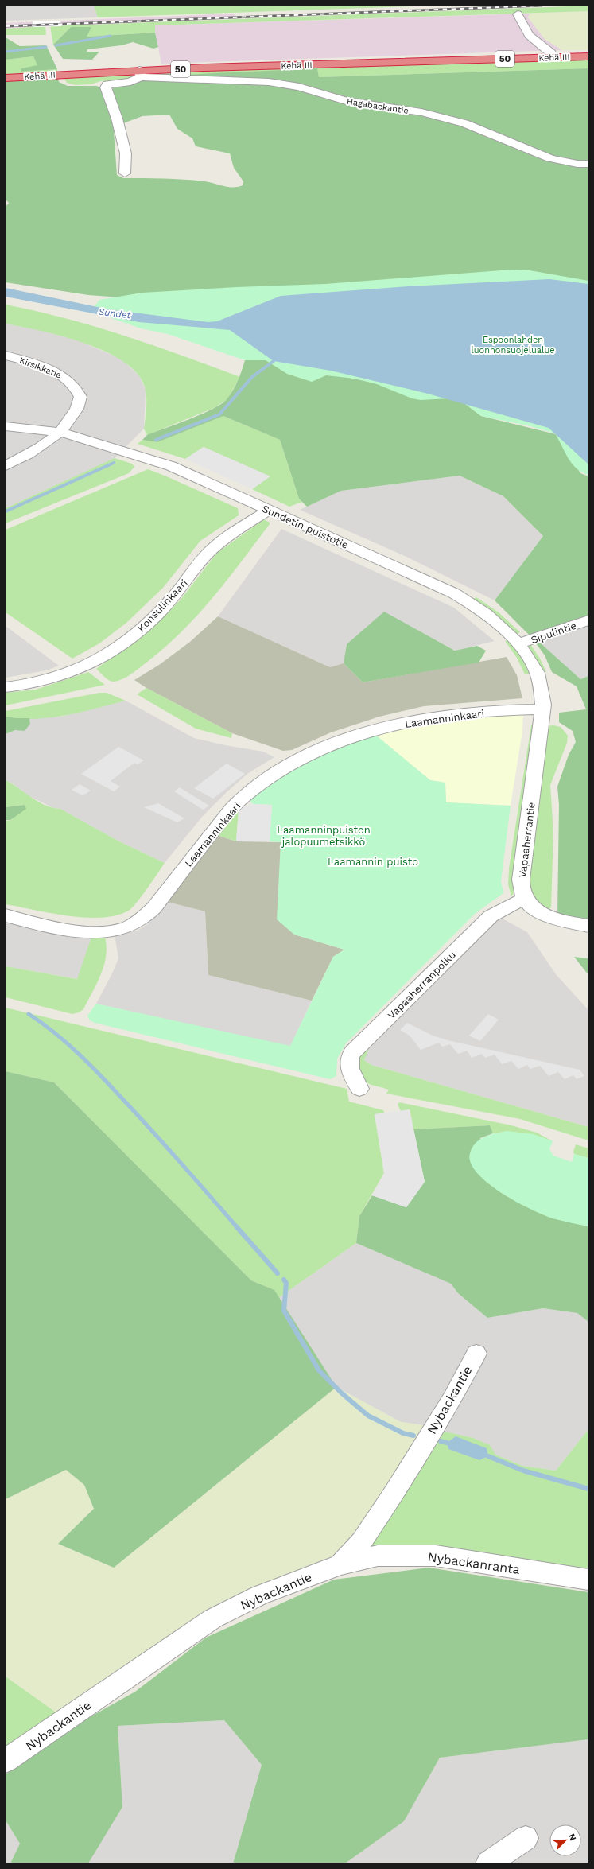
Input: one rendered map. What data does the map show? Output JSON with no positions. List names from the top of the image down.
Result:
{
  "streets": {
    "highway": ["Kehä III", "50"],
    "street": [
      "Hagabackantie",
      "Kirsikkatie",
      "Sundetin puistotie",
      "Konsulinkaari",
      "Sipulintie",
      "Laamanninkaari",
      "Vapaaherrantie",
      "Vapaaherranpolku",
      "Nybackantie",
      "Nybackanranta"
    ]
  },
  "crossings": [
    ["Kehä III", "Hagabackantie"],
    ["Kirsikkatie", "Sundetin puistotie"],
    ["Sundetin puistotie", "Konsulinkaari"],
    ["Sundetin puistotie", "Sipulintie"],
    ["Sundetin puistotie", "Laamanninkaari"],
    ["Sundetin puistotie", "Vapaaherrantie"],
    ["Laamanninkaari", "Vapaaherrantie"],
    ["Vapaaherrantie", "Vapaaherranpolku"],
    ["Nybackantie", "Nybackanranta"]
  ],
  "water": ["Sundet"],
  "parks": ["Espoonlahden luonnonsuojelualue", "Laamanninpuiston jalopuumetsikkö", "Laamannin puisto"],
  "north": "top right"
}
